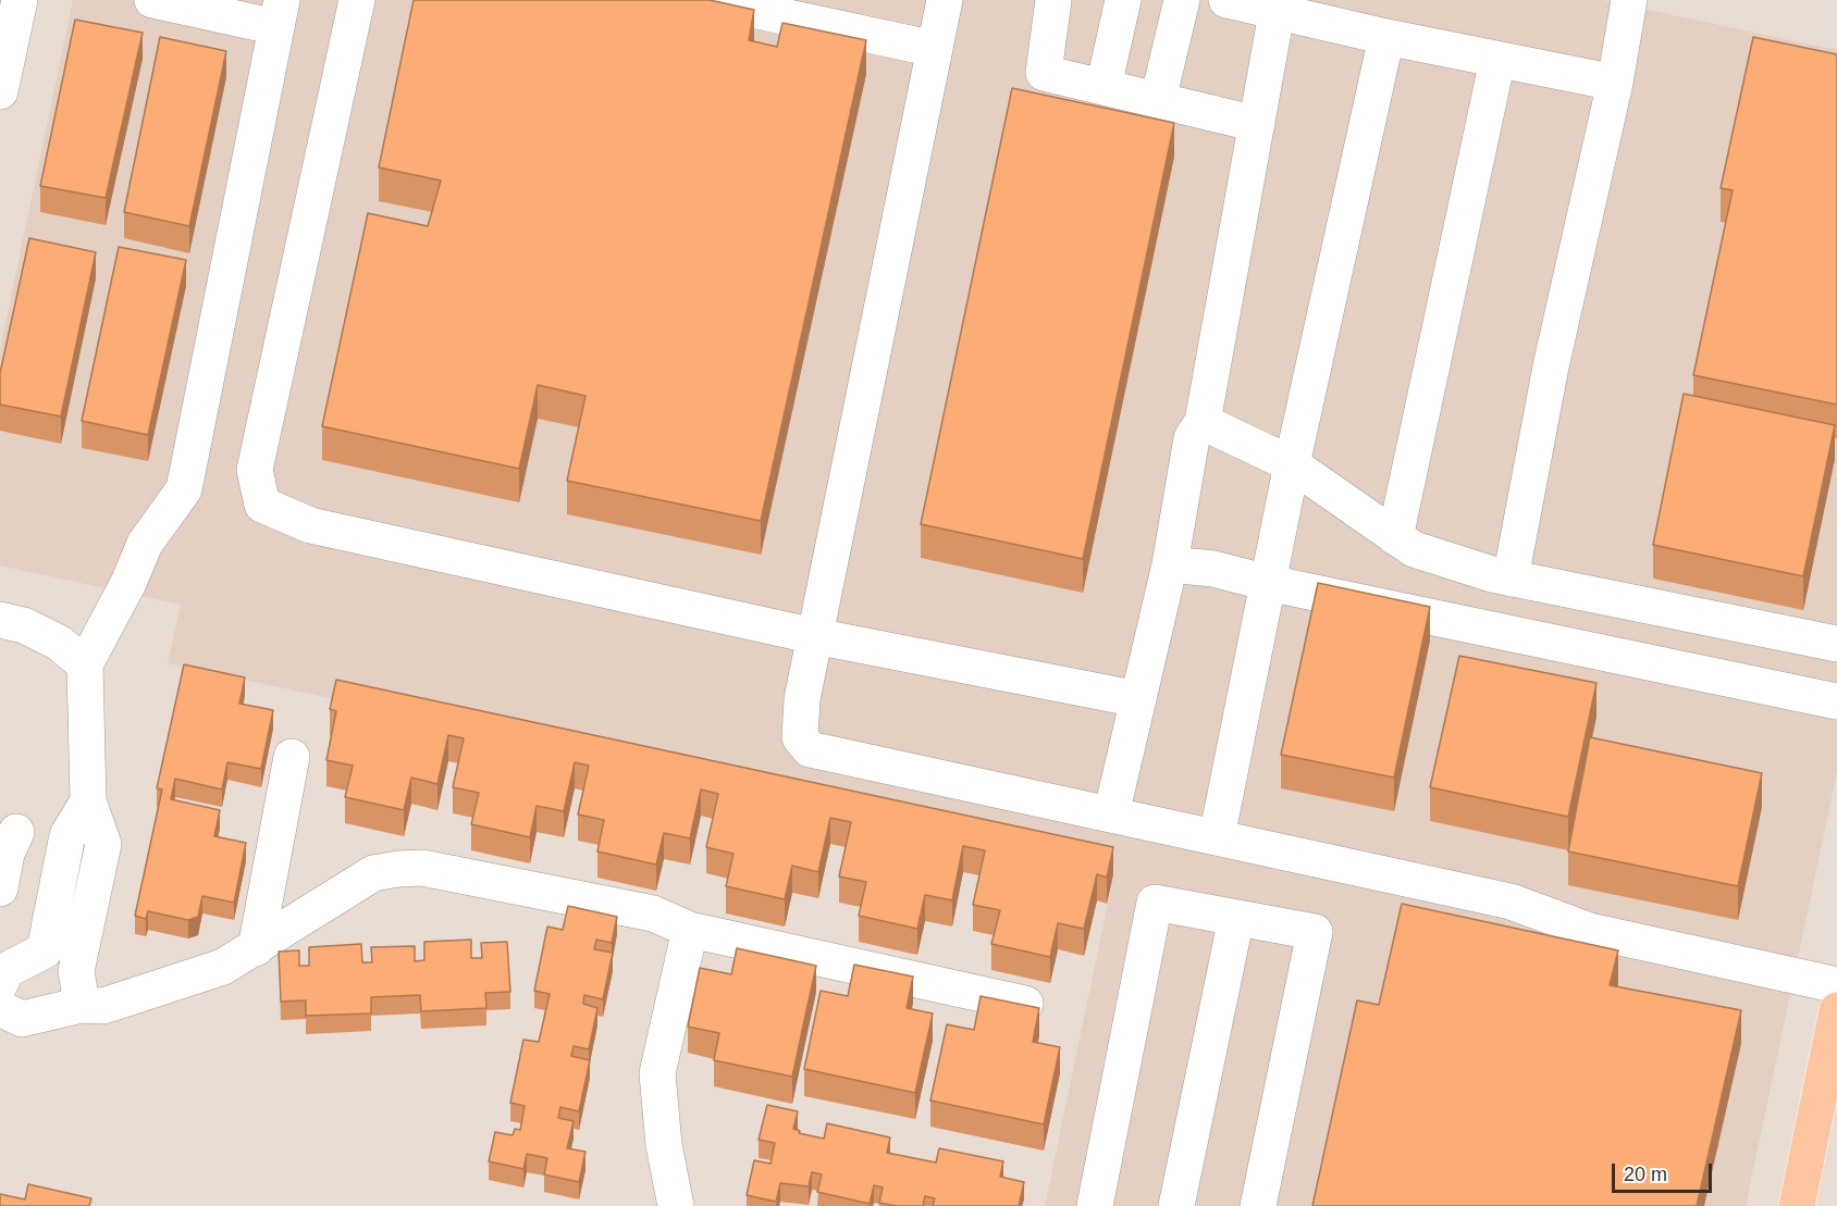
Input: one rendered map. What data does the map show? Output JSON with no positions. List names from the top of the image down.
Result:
{
  "scale_bar": "20 m"
}
